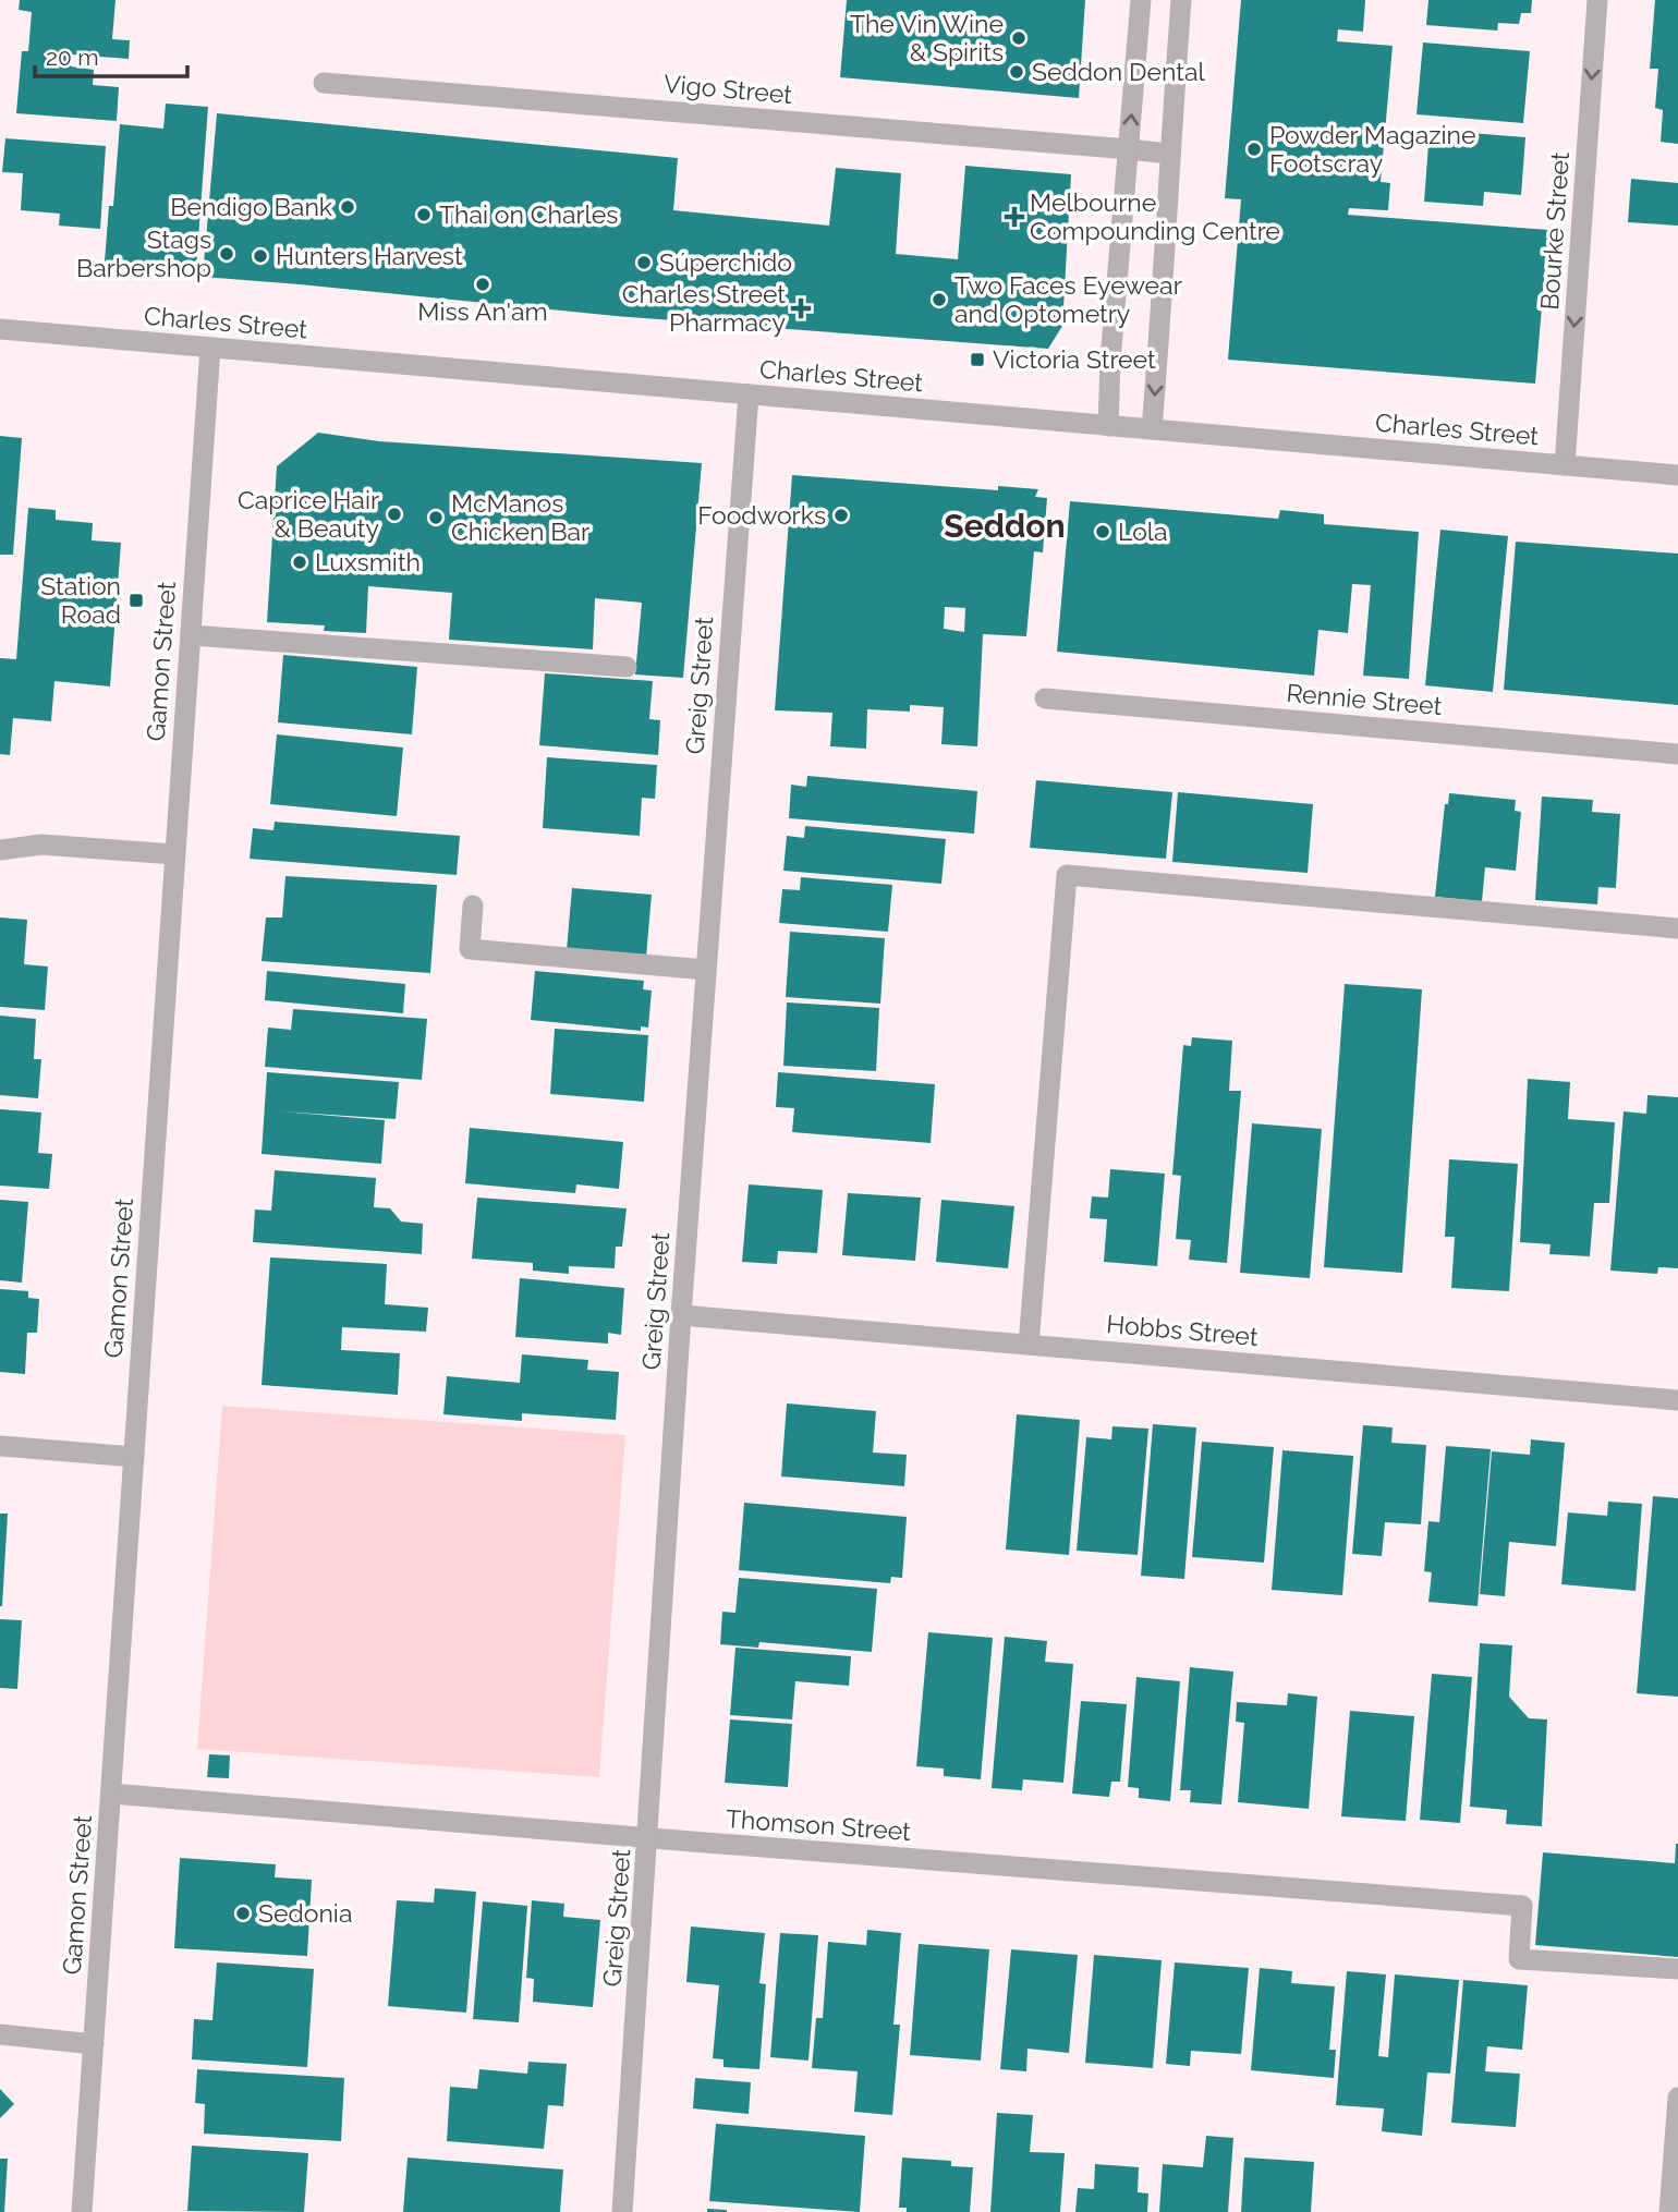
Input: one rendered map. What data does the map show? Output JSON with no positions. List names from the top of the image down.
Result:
{
  "streets": {
    "street": [
      "Vigo Street",
      "Bourke Street",
      "Charles Street",
      "Gamon Street",
      "Greig Street",
      "Rennie Street",
      "Hobbs Street",
      "Thomson Street"
    ]
  },
  "crossings": [
    ["Bourke Street", "Charles Street"],
    ["Charles Street", "Gamon Street"],
    ["Charles Street", "Greig Street"],
    ["Gamon Street", "Thomson Street"],
    ["Greig Street", "Hobbs Street"],
    ["Greig Street", "Thomson Street"]
  ],
  "one_way": ["Bourke Street"],
  "districts": ["Seddon"],
  "places": {
    "other": [
      "The Vin Wine & Spirits",
      "Seddon Dental",
      "Powder Magazine Footscray",
      "Bendigo Bank",
      "Thai on Charles",
      "Stags Barbershop",
      "Hunters Harvest",
      "Súperchido",
      "Miss An'am",
      "Two Faces Eyewear and Optometry",
      "Caprice Hair & Beauty",
      "Foodworks",
      "McManos Chicken Bar",
      "Lola",
      "Luxsmith",
      "Sedonia"
    ],
    "health": ["Melbourne Compounding Centre", "Charles Street Pharmacy"],
    "transit": ["Victoria Street", "Station Road"]
  },
  "scale_bar": "20 m"
}
